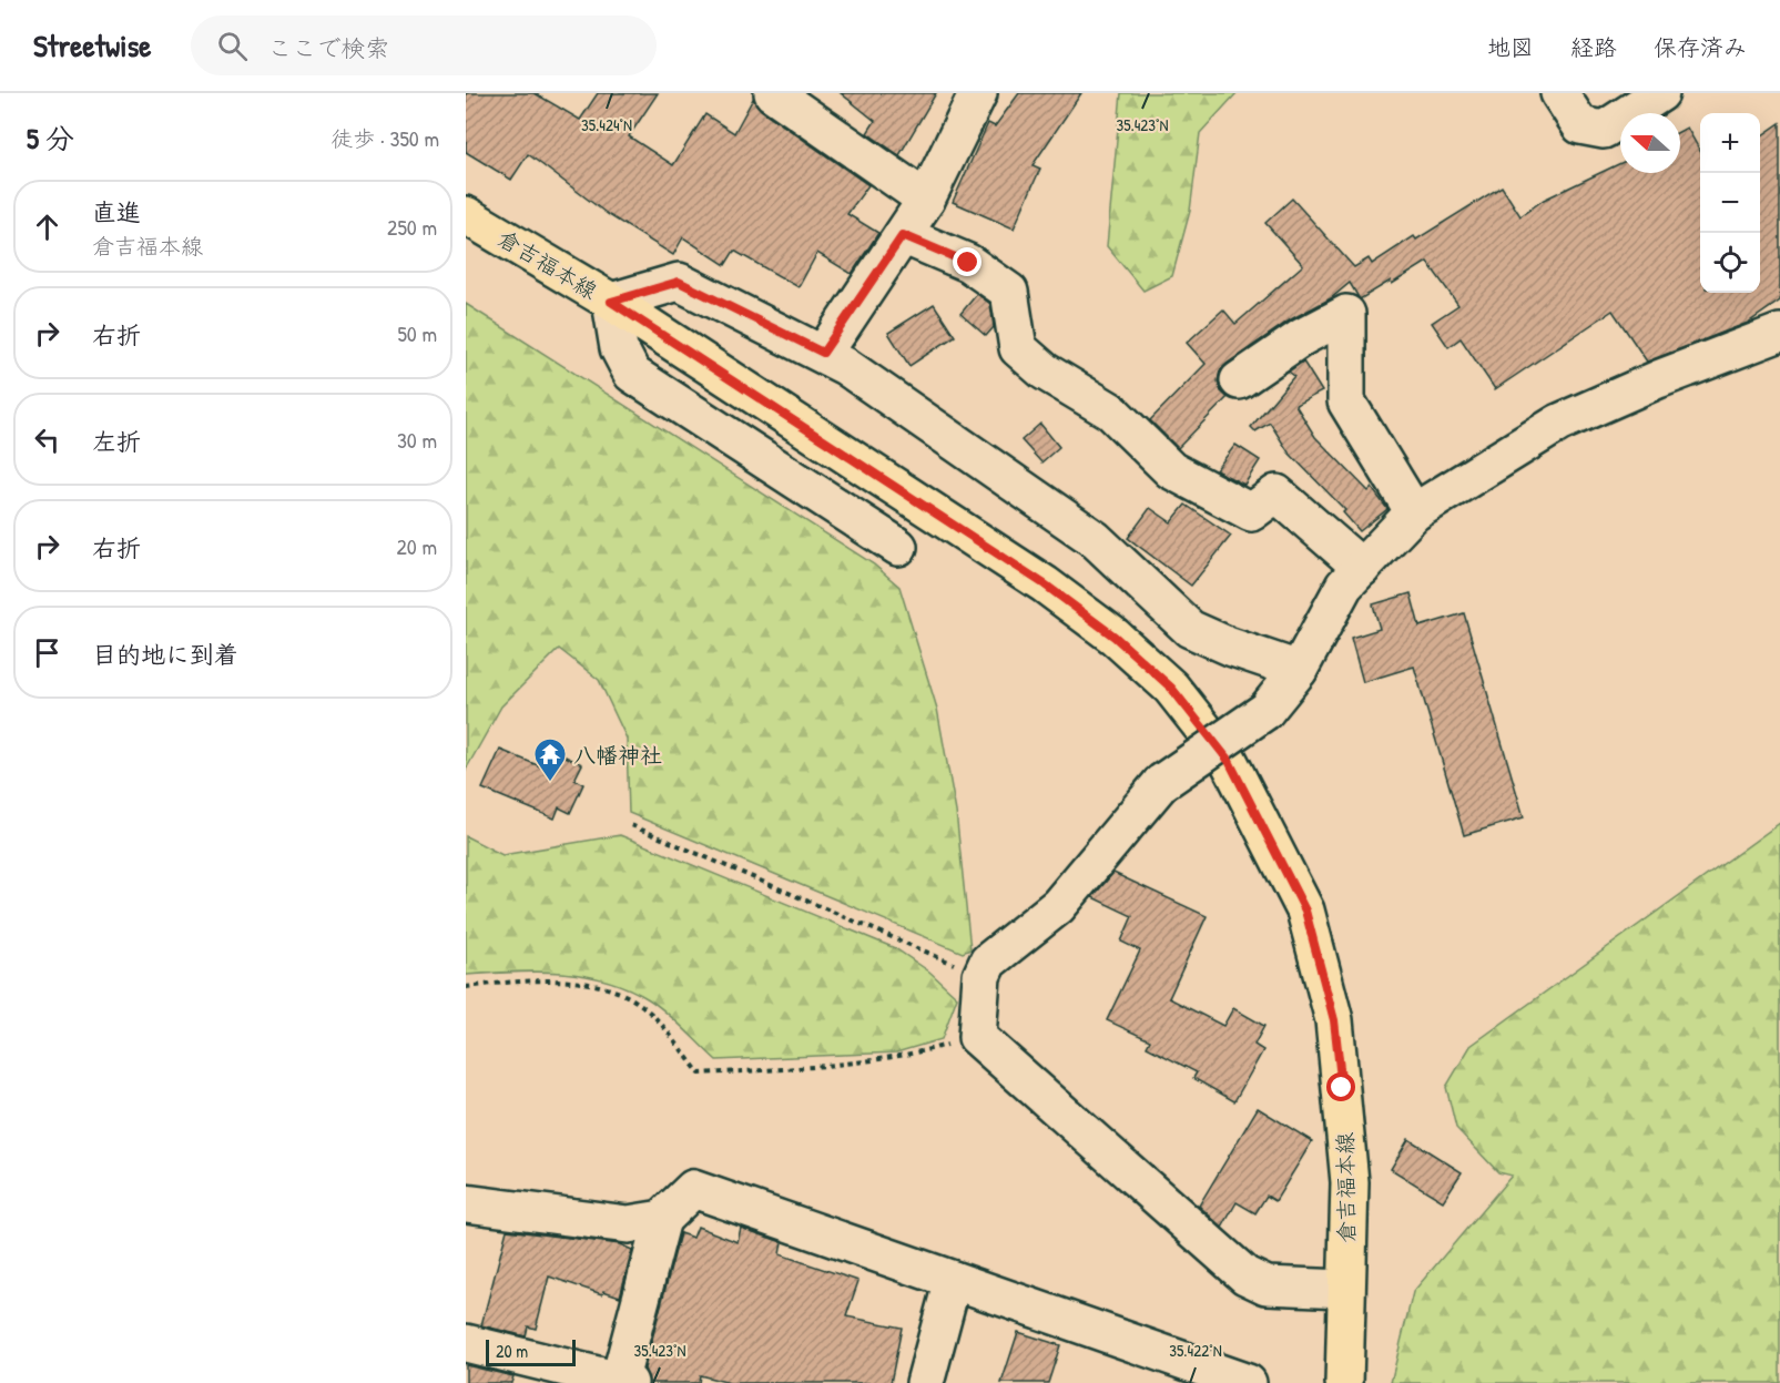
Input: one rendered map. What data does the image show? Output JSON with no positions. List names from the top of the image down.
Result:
{
  "streets": {
    "main road": ["倉吉福本線"]
  },
  "places": {
    "temple": ["八幡神社"]
  },
  "scale_bar": "20 m",
  "north": "left",
  "page": {
    "header": "Streetwise",
    "search": "ここで検索",
    "nav": ["地図", "経路", "保存済み"],
    "heading": ["5 分", "徒歩 · 350 m"],
    "map_buttons": ["+", "−"],
    "list": [
      ["直進", "倉吉福本線", "250 m"],
      ["右折", "50 m"],
      ["左折", "30 m"],
      ["右折", "20 m"],
      "目的地に到着"
    ],
    "scale": "20 m"
  },
  "coordinates": ["35.423°N", "35.424°N", "35.422°N"]
}
